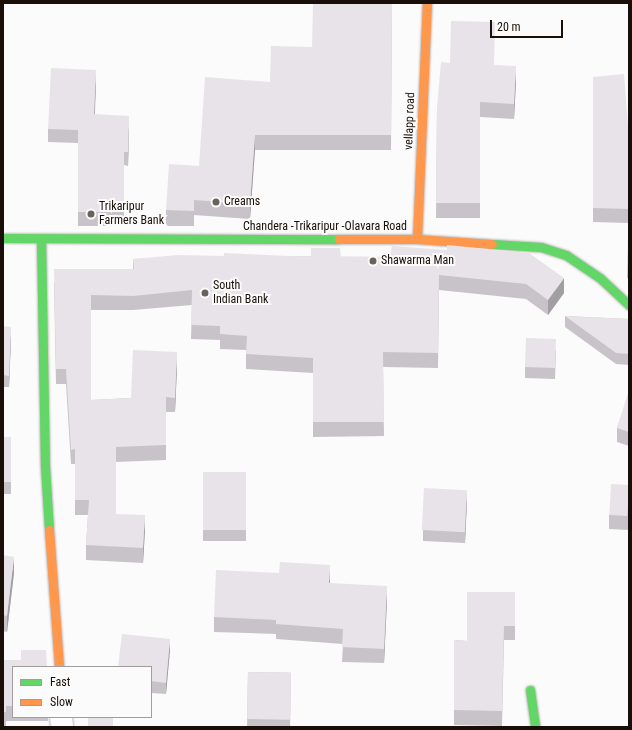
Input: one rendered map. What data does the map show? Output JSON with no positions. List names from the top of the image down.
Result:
{
  "streets": {
    "main road": ["vellapp road", "Chandera -Trikaripur -Olavara Road"]
  },
  "crossings": [
    ["vellapp road", "Chandera -Trikaripur -Olavara Road"]
  ],
  "places": [
    "Creams",
    "Trikaripur Farmers Bank",
    "Shawarma Man",
    "South Indian Bank"
  ],
  "legend": ["Fast", "Slow"],
  "scale_bar": "20 m"
}
